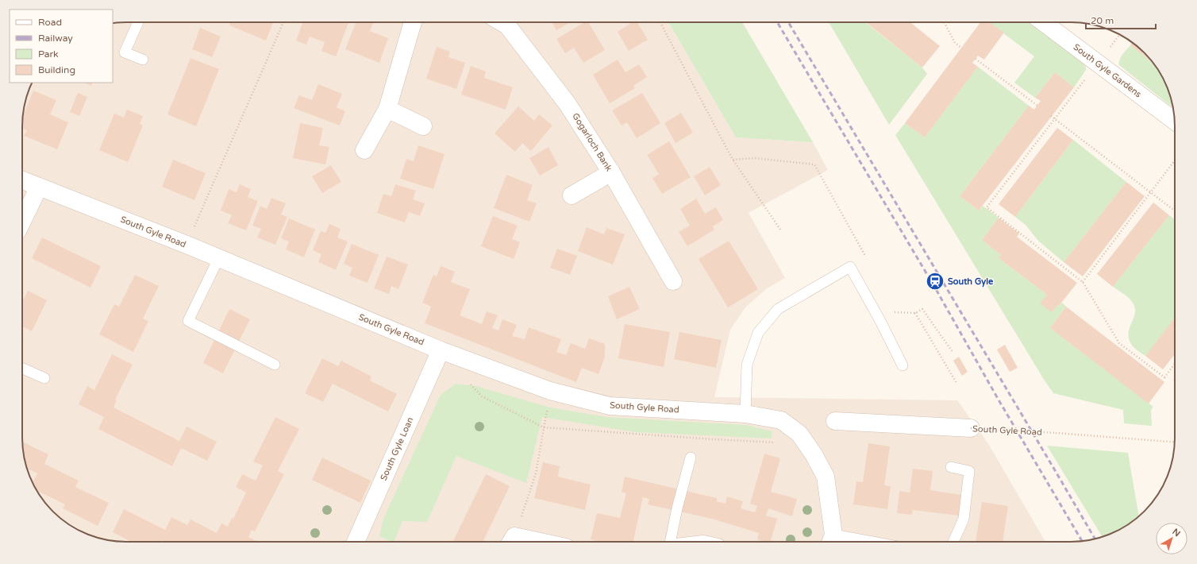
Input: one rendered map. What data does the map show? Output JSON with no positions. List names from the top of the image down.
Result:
{
  "streets": {
    "street": [
      "South Gyle Gardens",
      "Gogarloch Bank",
      "South Gyle Road",
      "South Gyle Loan"
    ]
  },
  "crossings": [
    ["South Gyle Road", "South Gyle Loan"]
  ],
  "places": {
    "station": ["South Gyle"]
  },
  "legend": [
    "Road",
    "Railway",
    "Park",
    "Building"
  ],
  "scale_bar": "20 m",
  "north": "top right"
}
